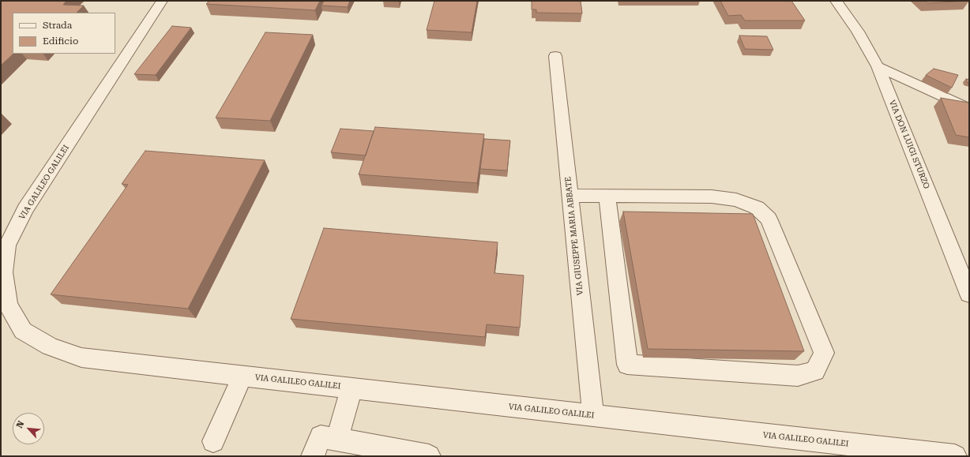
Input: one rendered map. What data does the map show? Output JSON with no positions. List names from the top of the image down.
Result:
{
  "streets": {
    "street": ["VIA DON LUIGI STURZO", "VIA GALILEO GALILEI", "VIA GIUSEPPE MARIA ABBATE"]
  },
  "crossings": [
    ["VIA GALILEO GALILEI", "VIA GIUSEPPE MARIA ABBATE"]
  ],
  "legend": ["Strada", "Edificio"],
  "north": "top left"
}
